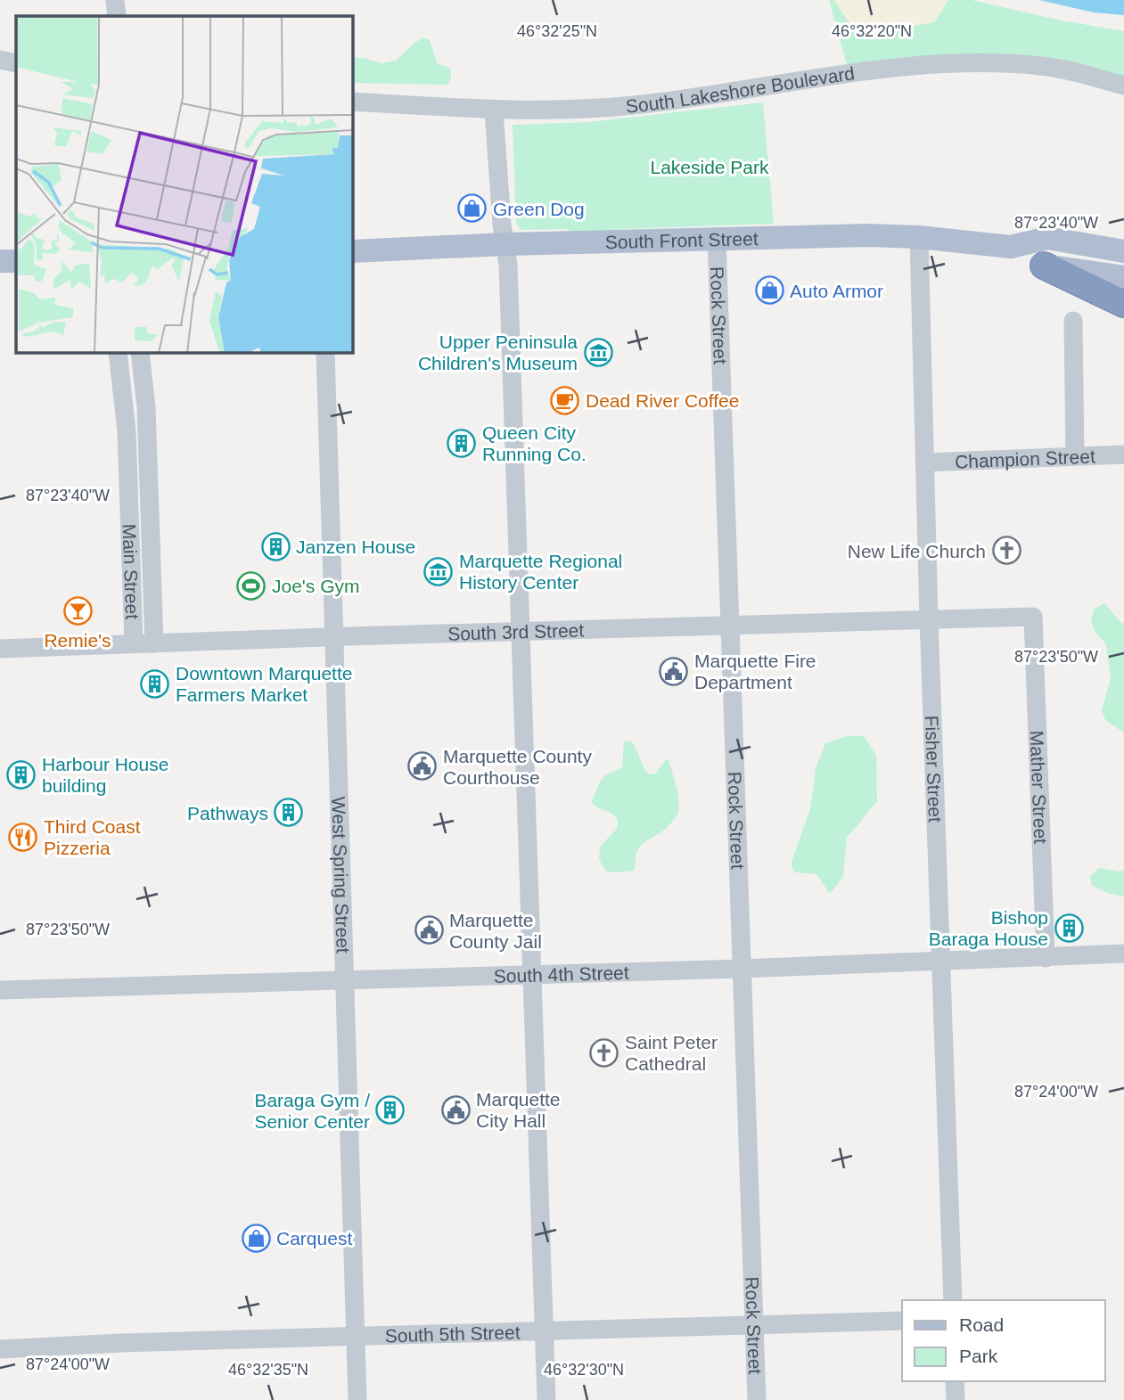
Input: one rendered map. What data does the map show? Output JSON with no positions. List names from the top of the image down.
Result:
{
  "streets": {
    "main road": ["South Front Street"],
    "street": [
      "South Lakeshore Boulevard",
      "Rock Street",
      "Champion Street",
      "Main Street",
      "South 3rd Street",
      "Fisher Street",
      "Mather Street",
      "West Spring Street",
      "South 4th Street",
      "South 5th Street"
    ]
  },
  "crossings": [
    ["South Front Street", "Rock Street"],
    ["South Front Street", "Fisher Street"],
    ["Rock Street", "South 3rd Street"],
    ["Rock Street", "South 4th Street"],
    ["Rock Street", "South 5th Street"],
    ["Champion Street", "Fisher Street"],
    ["Main Street", "South 3rd Street"],
    ["South 3rd Street", "Fisher Street"],
    ["South 3rd Street", "Mather Street"],
    ["South 3rd Street", "West Spring Street"],
    ["Fisher Street", "South 4th Street"],
    ["Mather Street", "South 4th Street"],
    ["West Spring Street", "South 4th Street"],
    ["West Spring Street", "South 5th Street"]
  ],
  "parks": ["Lakeside Park"],
  "places": {
    "shop": ["Green Dog", "Auto Armor", "Carquest"],
    "museum": ["Upper Peninsula Children's Museum", "Marquette Regional History Center"],
    "cafe": ["Dead River Coffee"],
    "building": [
      "Queen City Running Co.",
      "Janzen House",
      "Downtown Marquette Farmers Market",
      "Harbour House building",
      "Pathways",
      "Bishop Baraga House",
      "Baraga Gym / Senior Center"
    ],
    "church": ["New Life Church", "Saint Peter Cathedral"],
    "sports": ["Joe's Gym"],
    "bar": ["Remie's"],
    "public building": [
      "Marquette Fire Department",
      "Marquette County Courthouse",
      "Marquette County Jail",
      "Marquette City Hall"
    ],
    "restaurant": ["Third Coast Pizzeria"]
  },
  "legend": ["Road", "Park"],
  "coordinates": [
    "46°32'25\"N",
    "46°32'20\"N",
    "87°23'40\"W",
    "87°23'50\"W",
    "87°24'00\"W",
    "46°32'35\"N",
    "46°32'30\"N"
  ]
}
